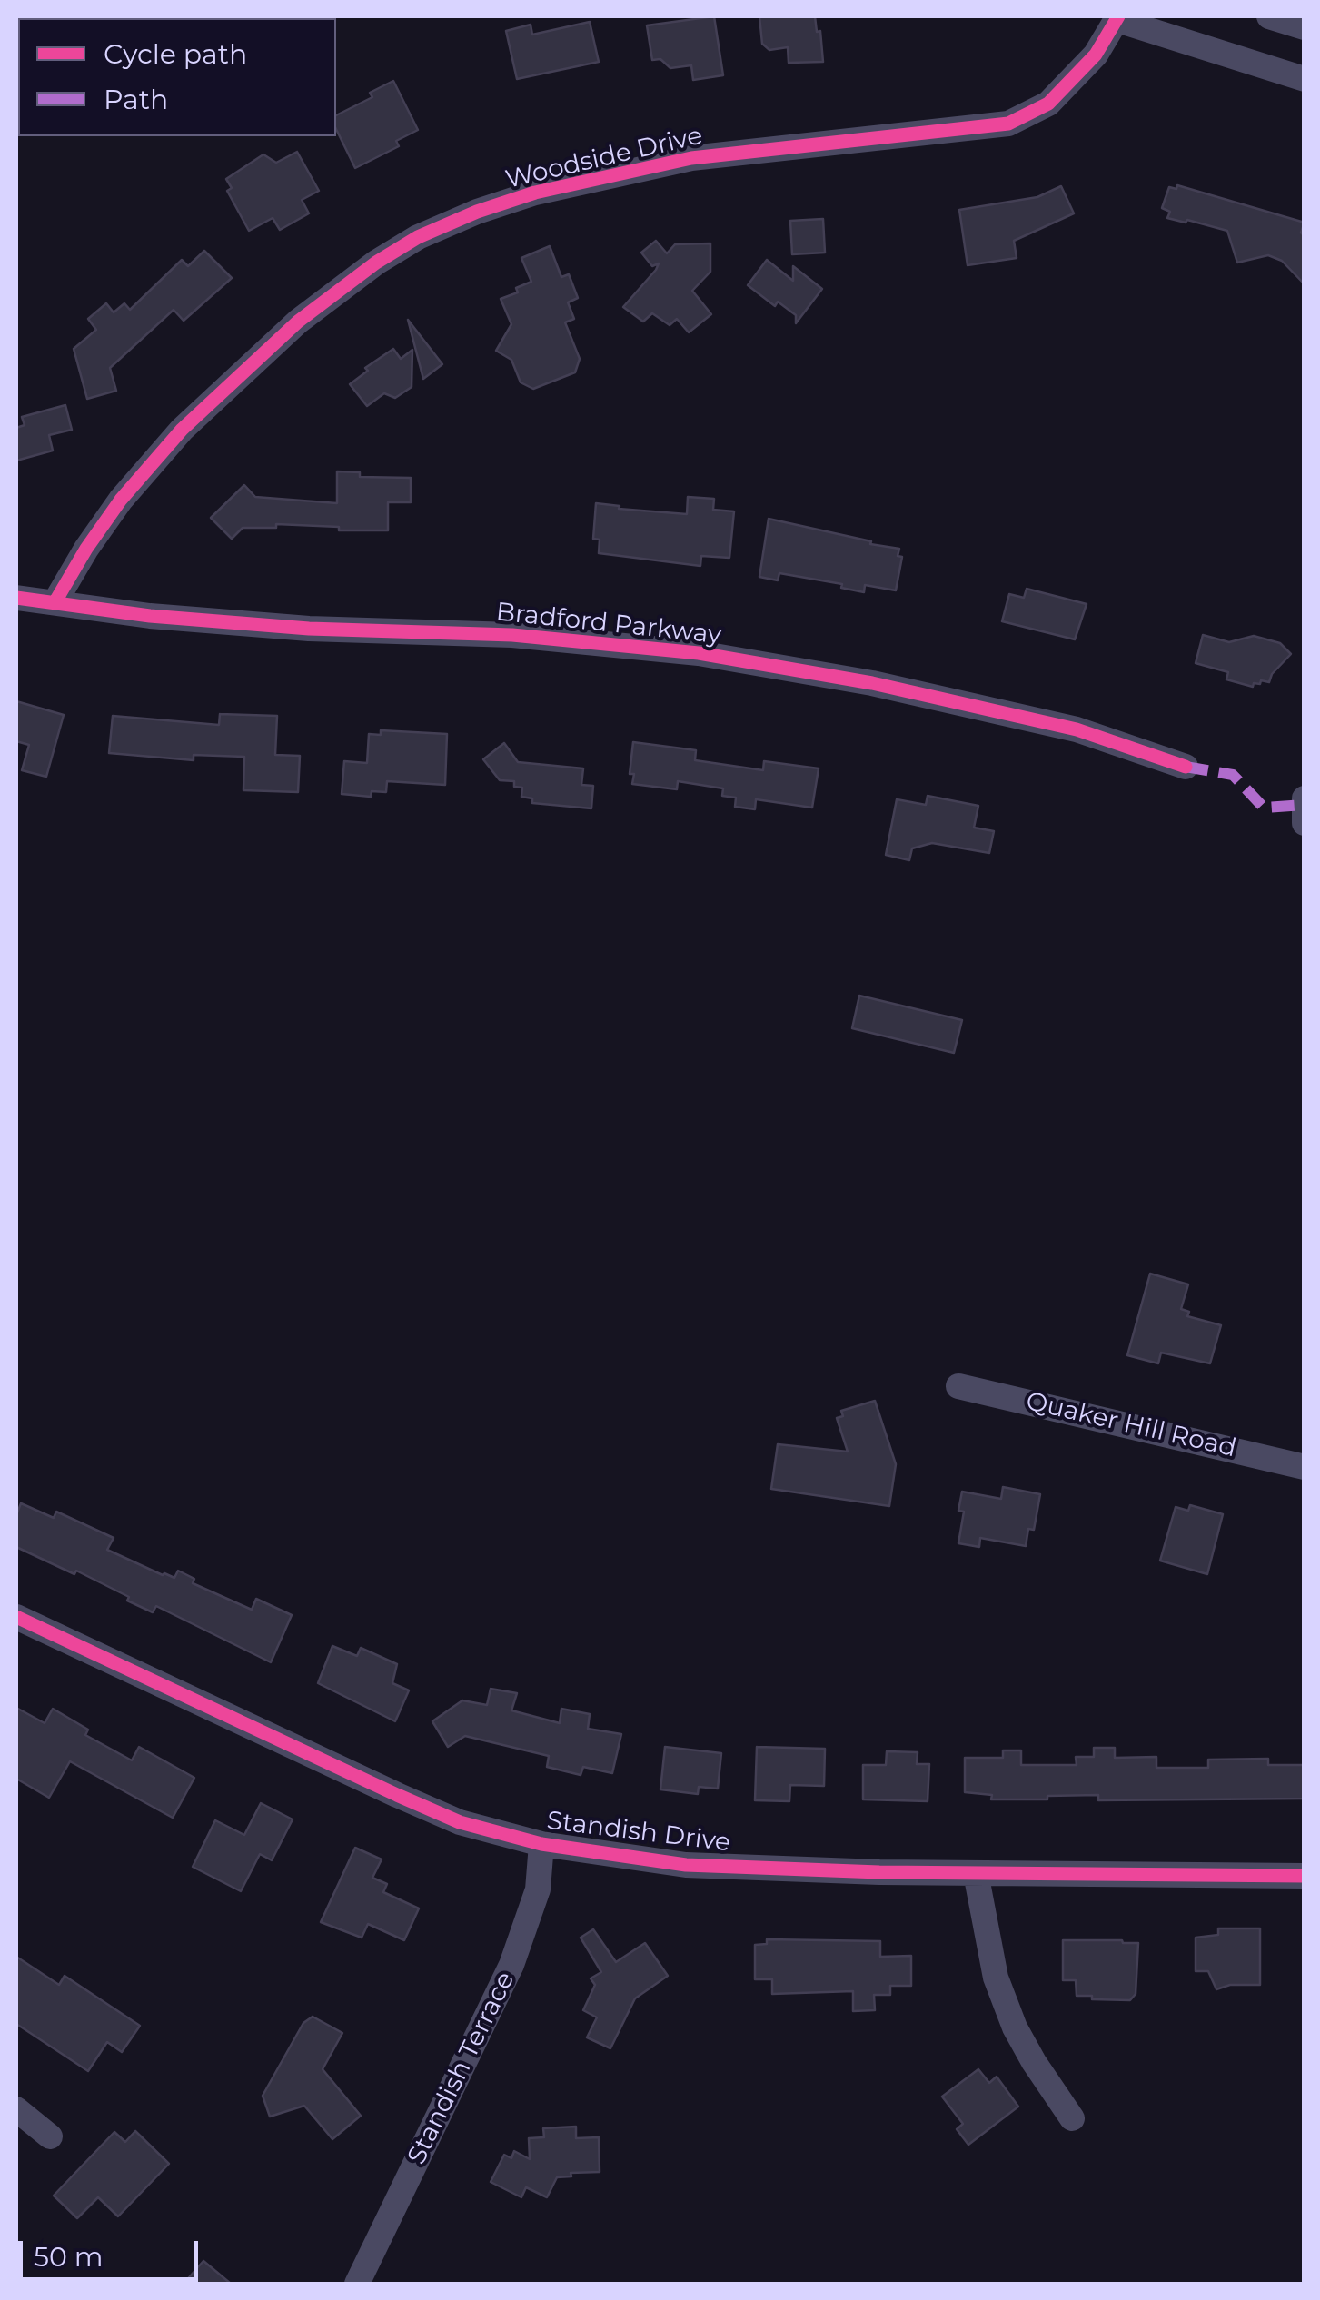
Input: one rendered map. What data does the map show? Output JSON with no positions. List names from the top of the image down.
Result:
{
  "streets": {
    "street": [
      "Woodside Drive",
      "Bradford Parkway",
      "Quaker Hill Road",
      "Standish Drive",
      "Standish Terrace"
    ]
  },
  "crossings": [
    ["Woodside Drive", "Bradford Parkway"],
    ["Standish Drive", "Standish Terrace"]
  ],
  "legend": ["Cycle path", "Path"],
  "scale_bar": "50 m"
}
